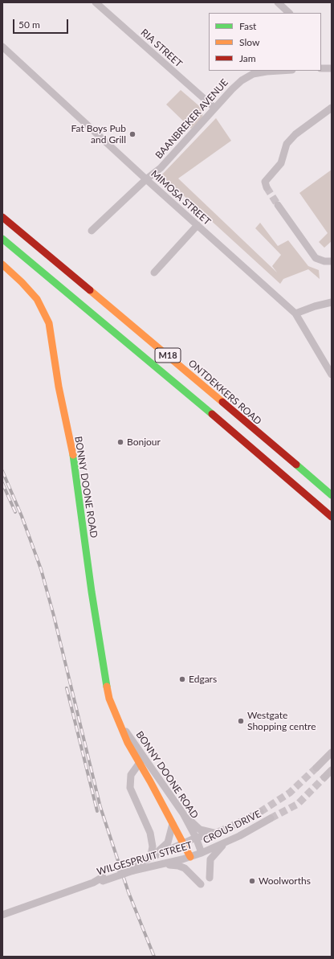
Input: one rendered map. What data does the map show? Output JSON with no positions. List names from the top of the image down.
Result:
{
  "streets": {
    "main road": ["M18", "ONTDEKKERS ROAD", "BONNY DOONE ROAD"],
    "street": [
      "RIA STREET",
      "BAANBREKER AVENUE",
      "MIMOSA STREET",
      "CROUS DRIVE",
      "WILGESPRUIT STREET"
    ]
  },
  "crossings": [
    ["RIA STREET", "BAANBREKER AVENUE"],
    ["BAANBREKER AVENUE", "MIMOSA STREET"],
    ["BONNY DOONE ROAD", "CROUS DRIVE"],
    ["BONNY DOONE ROAD", "WILGESPRUIT STREET"],
    ["CROUS DRIVE", "WILGESPRUIT STREET"]
  ],
  "places": [
    "Fat Boys Pub and Grill",
    "Bonjour",
    "Edgars",
    "Westgate Shopping centre",
    "Woolworths"
  ],
  "legend": ["Fast", "Slow", "Jam"],
  "scale_bar": "50 m"
}
